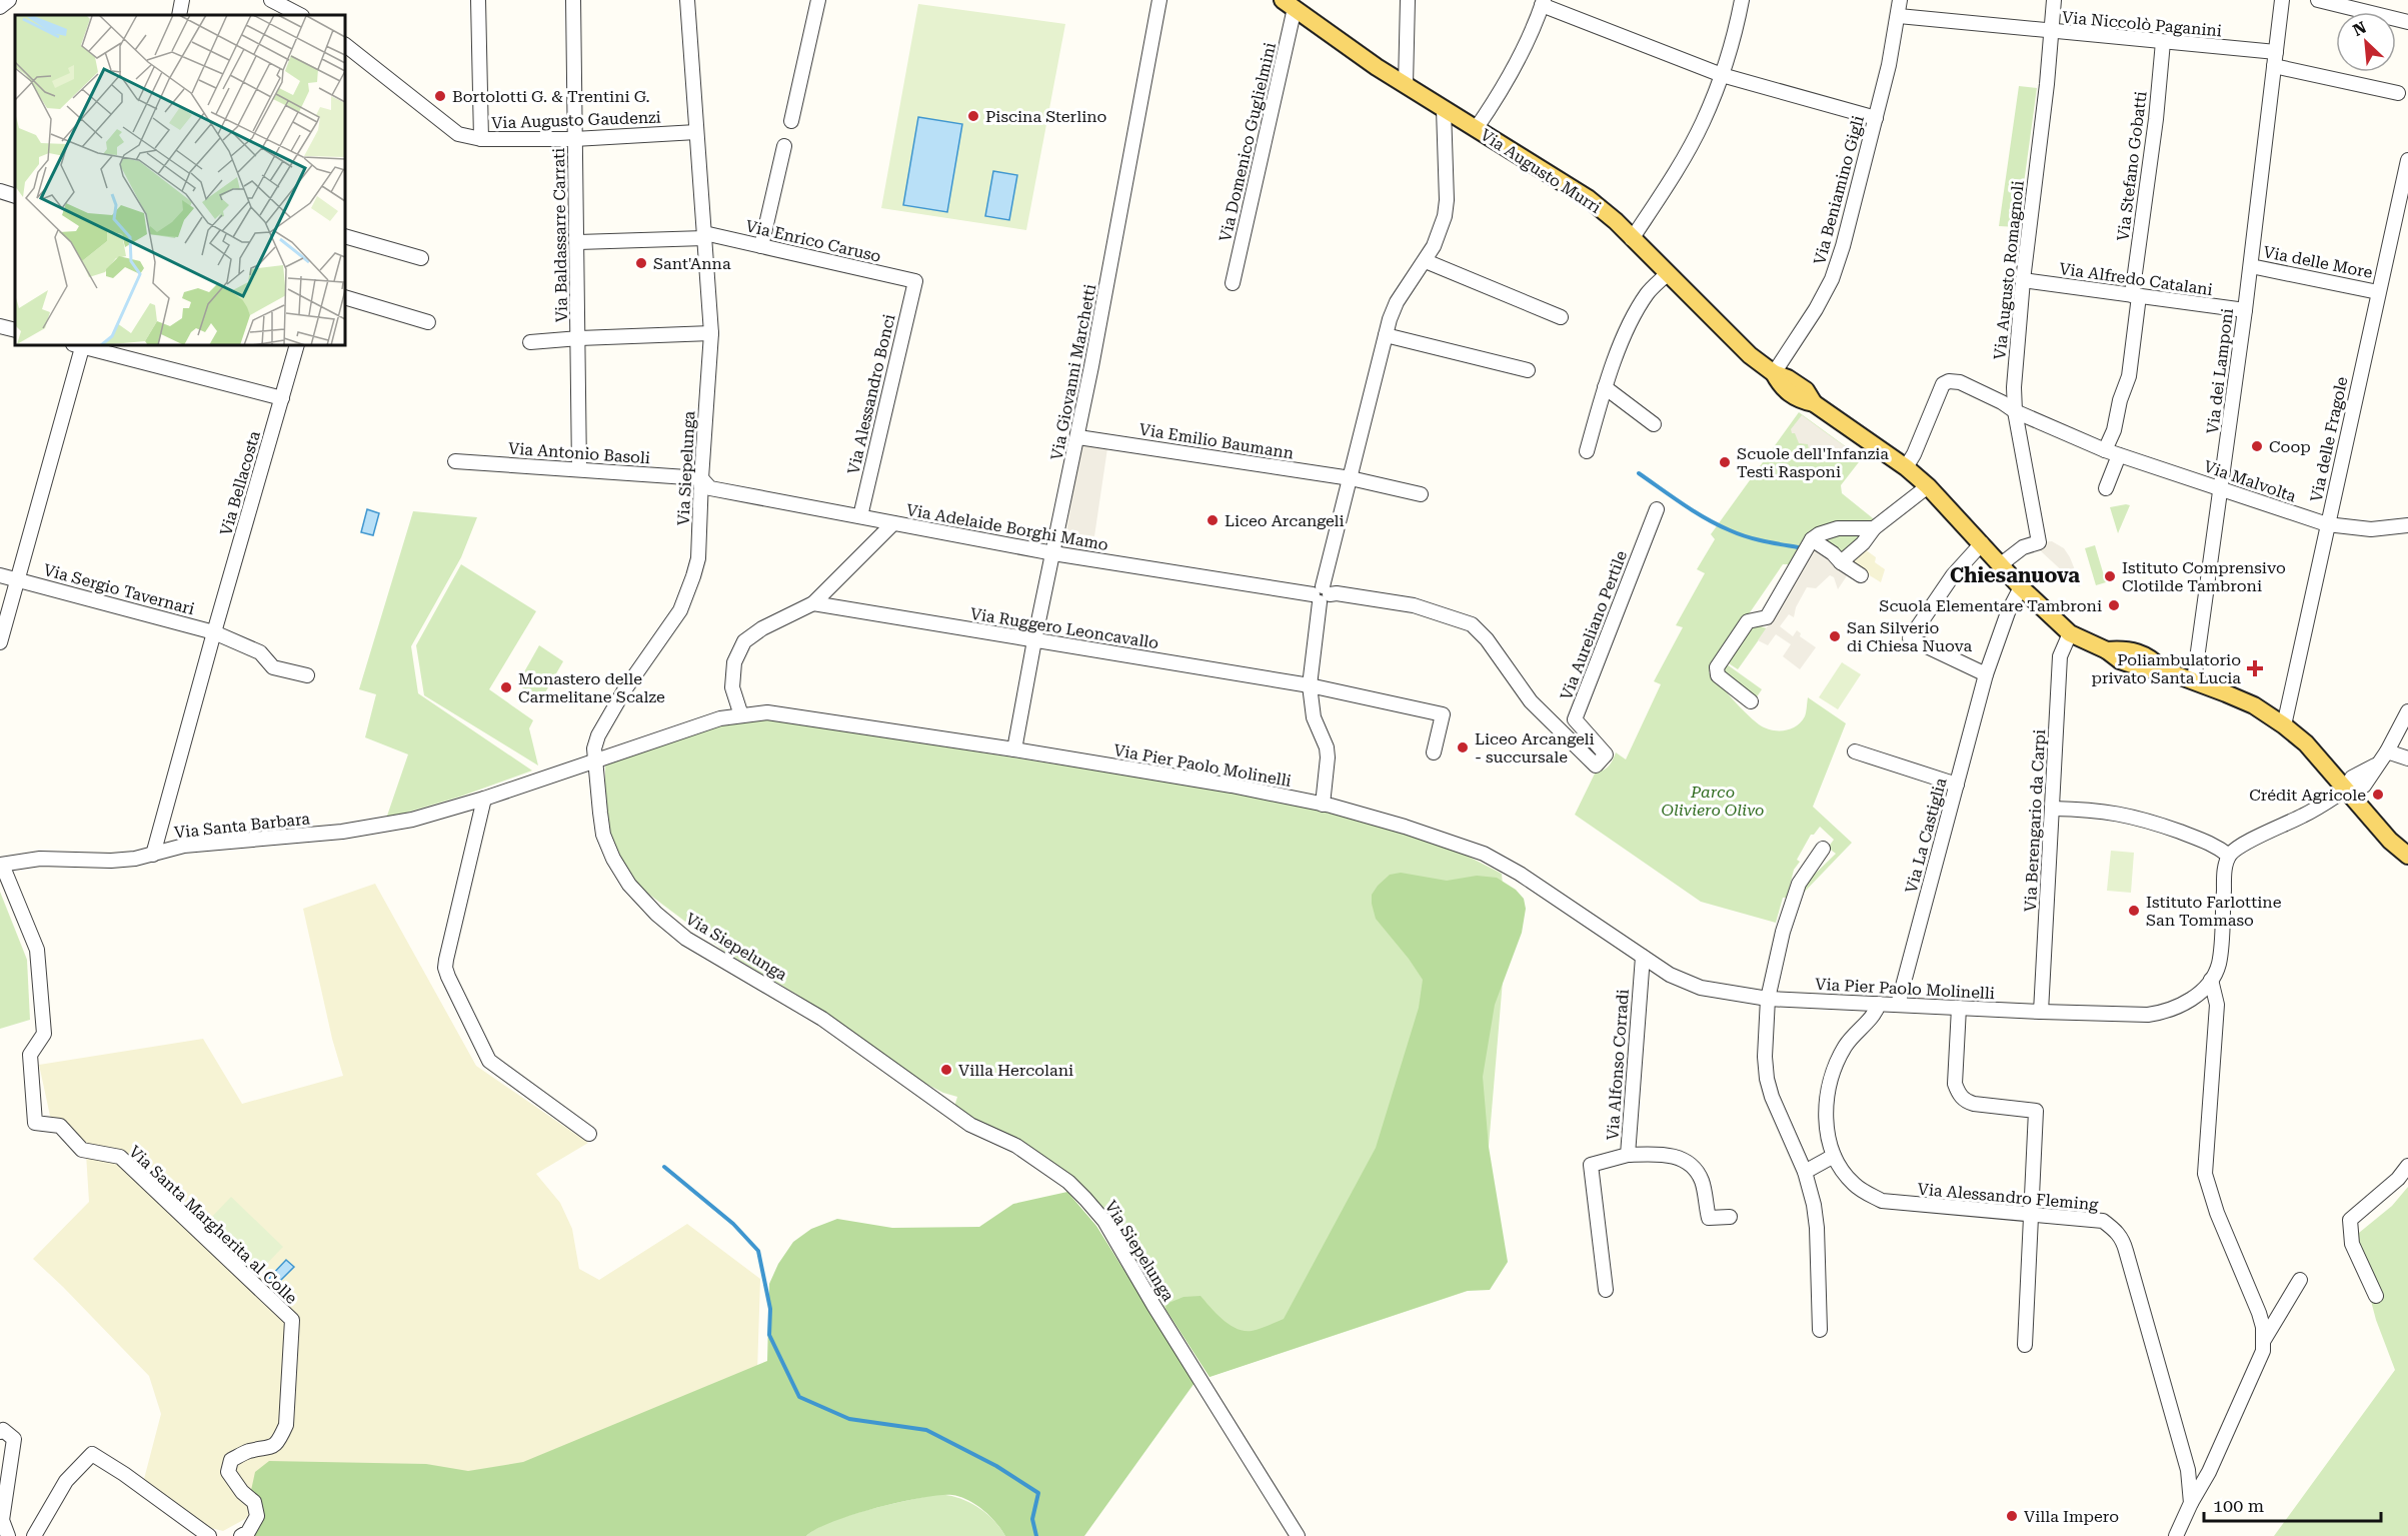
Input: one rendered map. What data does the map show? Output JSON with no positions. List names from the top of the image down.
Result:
{
  "streets": {
    "main road": ["Via Augusto Murri"],
    "street": [
      "Via Niccolò Paganini",
      "Via Augusto Gaudenzi",
      "Via Domenico Guglielmini",
      "Via Stefano Gobatti",
      "Via Beniamino Gigli",
      "Via Baldassarre Carrati",
      "Via Enrico Caruso",
      "Via delle More",
      "Via Augusto Romagnoli",
      "Via Alfredo Catalani",
      "Via dei Lamponi",
      "Via Giovanni Marchetti",
      "Via Alessandro Bonci",
      "Via delle Fragole",
      "Via Emilio Baumann",
      "Via Antonio Basoli",
      "Via Siepelunga",
      "Via Malvolta",
      "Via Bellacosta",
      "Via Adelaide Borghi Mamo",
      "Via Sergio Tavernari",
      "Via Aureliano Pertile",
      "Via Ruggero Leoncavallo",
      "Via Pier Paolo Molinelli",
      "Via Berengario da Carpi",
      "Via Santa Barbara",
      "Via La Castiglia",
      "Via Alfonso Corradi",
      "Via Alessandro Fleming",
      "Via Santa Margherita al Colle"
    ]
  },
  "crossings": [
    ["Via Niccolò Paganini", "Via Stefano Gobatti"],
    ["Via Niccolò Paganini", "Via Beniamino Gigli"],
    ["Via Niccolò Paganini", "Via Augusto Romagnoli"],
    ["Via Niccolò Paganini", "Via dei Lamponi"],
    ["Via Augusto Gaudenzi", "Via Baldassarre Carrati"],
    ["Via Augusto Gaudenzi", "Via Siepelunga"],
    ["Via Domenico Guglielmini", "Via Augusto Murri"],
    ["Via Stefano Gobatti", "Via Alfredo Catalani"],
    ["Via Stefano Gobatti", "Via Malvolta"],
    ["Via Augusto Murri", "Via Beniamino Gigli"],
    ["Via Augusto Murri", "Via Augusto Romagnoli"],
    ["Via Augusto Murri", "Via dei Lamponi"],
    ["Via Augusto Murri", "Via delle Fragole"],
    ["Via Augusto Murri", "Via Malvolta"],
    ["Via Augusto Murri", "Via Berengario da Carpi"],
    ["Via Augusto Murri", "Via La Castiglia"],
    ["Via Baldassarre Carrati", "Via Enrico Caruso"],
    ["Via Baldassarre Carrati", "Via Antonio Basoli"],
    ["Via Enrico Caruso", "Via Alessandro Bonci"],
    ["Via Enrico Caruso", "Via Siepelunga"],
    ["Via delle More", "Via dei Lamponi"],
    ["Via delle More", "Via delle Fragole"],
    ["Via Augusto Romagnoli", "Via Alfredo Catalani"],
    ["Via Augusto Romagnoli", "Via Malvolta"],
    ["Via Alfredo Catalani", "Via dei Lamponi"],
    ["Via dei Lamponi", "Via Malvolta"],
    ["Via Giovanni Marchetti", "Via Emilio Baumann"],
    ["Via Giovanni Marchetti", "Via Adelaide Borghi Mamo"],
    ["Via Giovanni Marchetti", "Via Ruggero Leoncavallo"],
    ["Via Giovanni Marchetti", "Via Pier Paolo Molinelli"],
    ["Via Alessandro Bonci", "Via Adelaide Borghi Mamo"],
    ["Via delle Fragole", "Via Malvolta"],
    ["Via Antonio Basoli", "Via Siepelunga"],
    ["Via Antonio Basoli", "Via Adelaide Borghi Mamo"],
    ["Via Siepelunga", "Via Adelaide Borghi Mamo"],
    ["Via Siepelunga", "Via Pier Paolo Molinelli"],
    ["Via Siepelunga", "Via Santa Barbara"],
    ["Via Bellacosta", "Via Sergio Tavernari"],
    ["Via Bellacosta", "Via Santa Barbara"],
    ["Via Adelaide Borghi Mamo", "Via Aureliano Pertile"],
    ["Via Pier Paolo Molinelli", "Via Berengario da Carpi"],
    ["Via Pier Paolo Molinelli", "Via Santa Barbara"],
    ["Via Pier Paolo Molinelli", "Via La Castiglia"],
    ["Via Pier Paolo Molinelli", "Via Alfonso Corradi"],
    ["Via Pier Paolo Molinelli", "Via Alessandro Fleming"],
    ["Via Santa Barbara", "Via Santa Margherita al Colle"]
  ],
  "districts": ["Chiesanuova"],
  "parks": ["Parco Oliviero Olivo"],
  "places": {
    "other": [
      "Bortolotti G. & Trentini G.",
      "Piscina Sterlino",
      "Sant'Anna",
      "Coop",
      "Scuole dell'Infanzia Testi Rasponi",
      "Liceo Arcangeli",
      "Istituto Comprensivo Clotilde Tambroni",
      "Scuola Elementare Tambroni",
      "San Silverio di Chiesa Nuova",
      "Monastero delle Carmelitane Scalze",
      "Liceo Arcangeli - succursale",
      "Crédit Agricole",
      "Istituto Farlottine San Tommaso",
      "Villa Hercolani",
      "Villa Impero"
    ],
    "health": ["Poliambulatorio privato Santa Lucia"]
  },
  "scale_bar": "100 m",
  "north": "top left"
}
